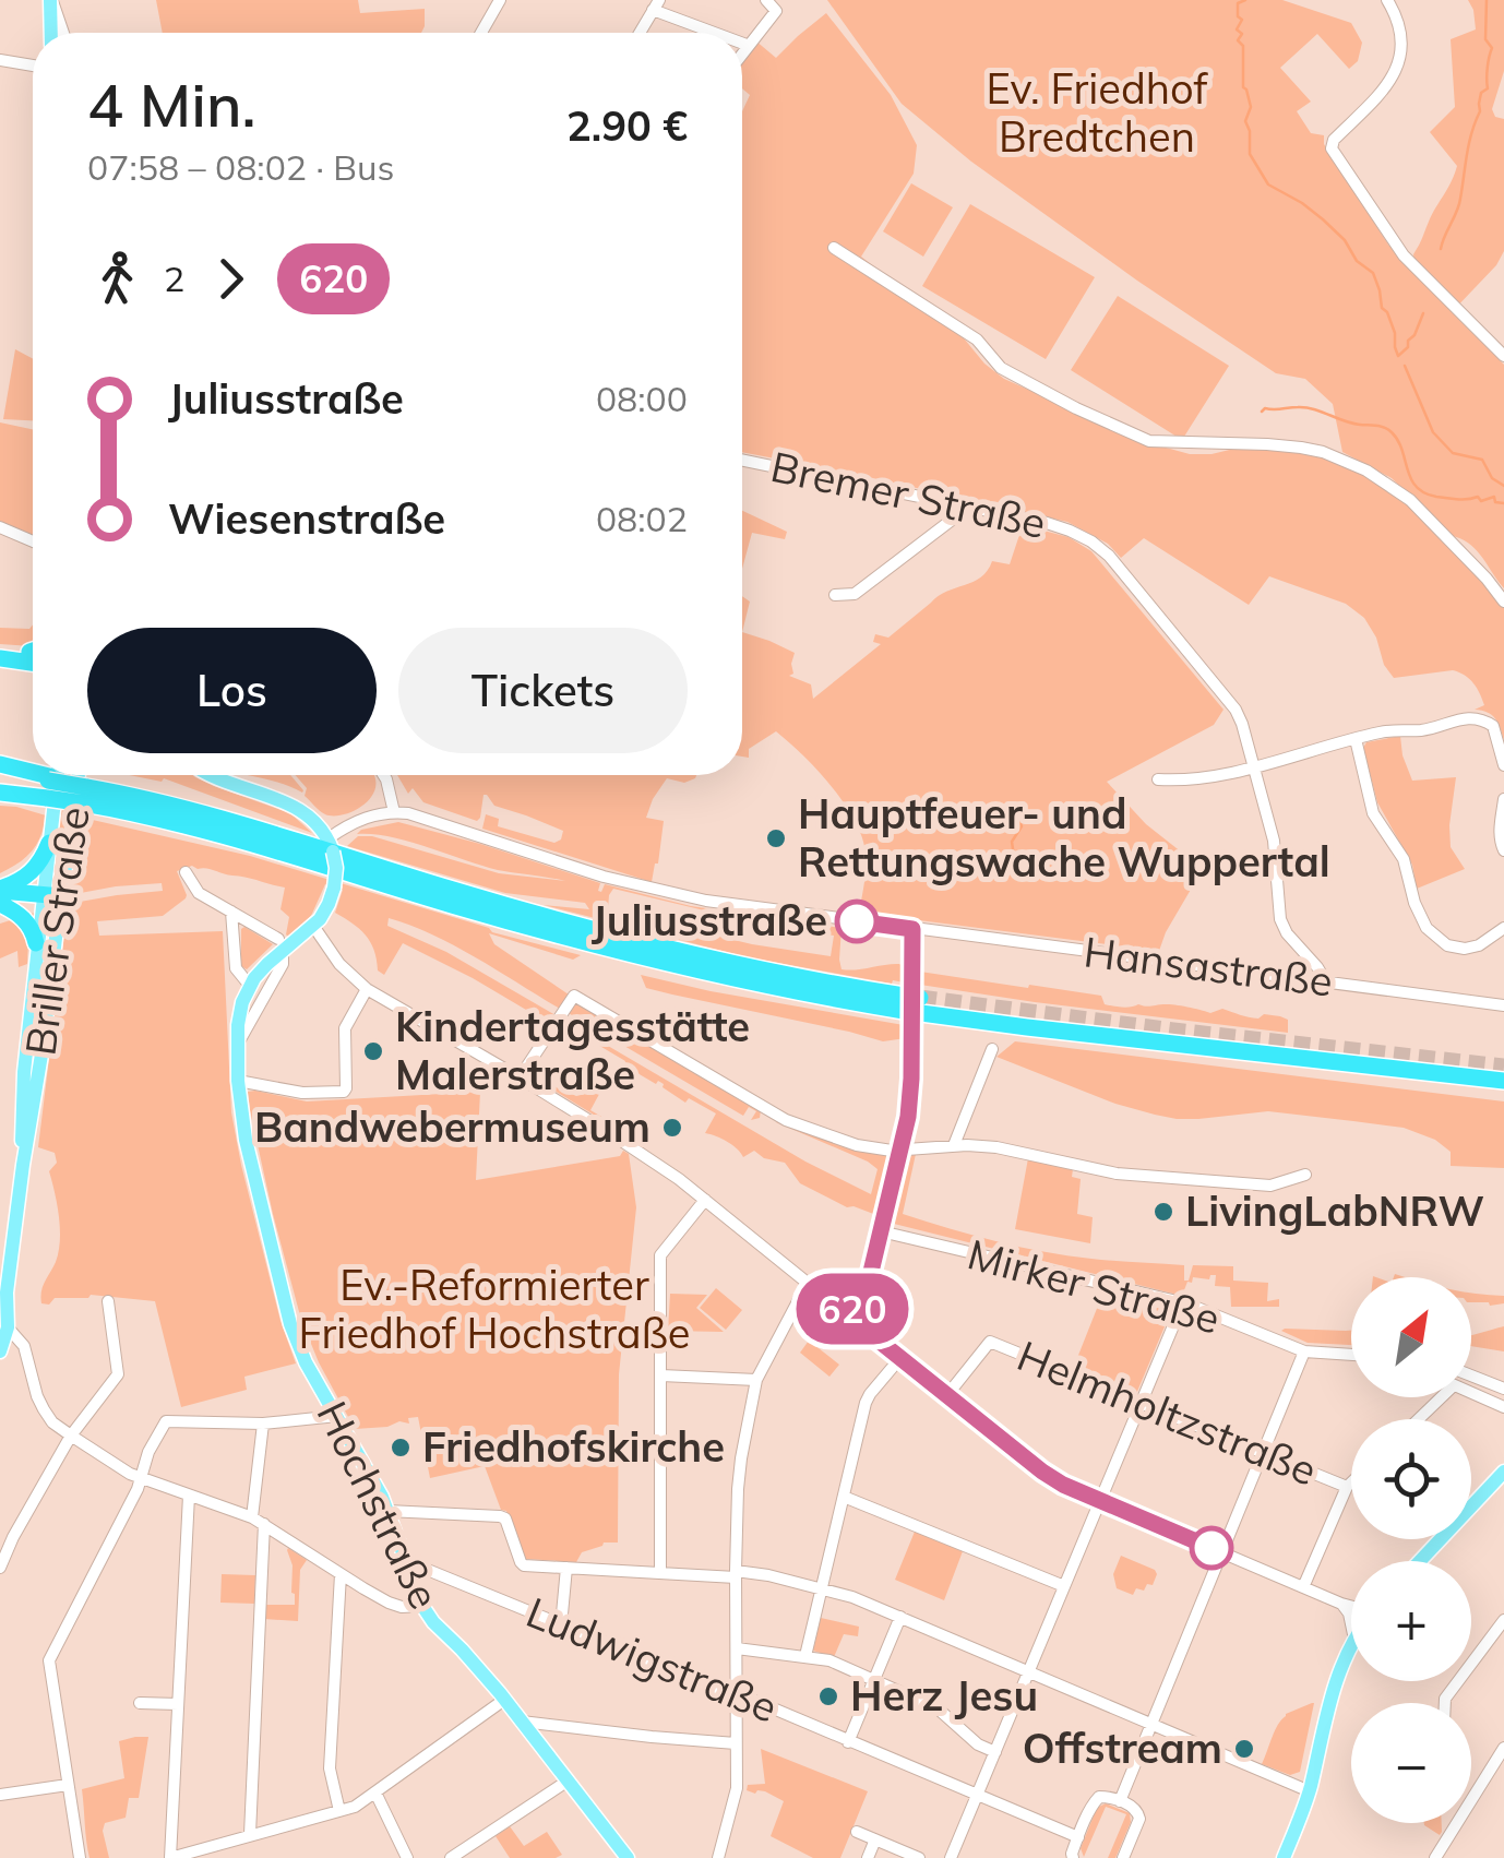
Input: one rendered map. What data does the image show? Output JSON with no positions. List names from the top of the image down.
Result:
{
  "streets": {
    "main road": ["Briller Straße", "Hochstraße"],
    "street": [
      "Bremer Straße",
      "Hansastraße",
      "Mirker Straße",
      "Helmholtzstraße",
      "Ludwigstraße"
    ]
  },
  "crossings": [
    ["Bremer Straße", "Hansastraße"],
    ["Hochstraße", "Ludwigstraße"]
  ],
  "parks": ["Ev. Friedhof Bredtchen", "Ev.-Reformierter Friedhof Hochstraße"],
  "places": [
    "Hauptfeuer- und Rettungswache Wuppertal",
    "Juliusstraße",
    "Kindertagesstätte Malerstraße",
    "Bandwebermuseum",
    "LivingLabNRW",
    "Friedhofskirche",
    "Herz Jesu",
    "Offstream"
  ],
  "lines": ["bus line 620"],
  "north": "top right",
  "page": {
    "on_map": "620",
    "heading": ["4 Min.", "07:58 – 08:02 · Bus", "2.90 €"],
    "legs": ["2", "620"],
    "list": [
      {
        "name": "Juliusstraße",
        "value": "08:00"
      },
      {
        "name": "Wiesenstraße",
        "value": "08:02"
      }
    ],
    "buttons": ["Los", "Tickets"],
    "map_buttons": ["+", "−"]
  }
}
